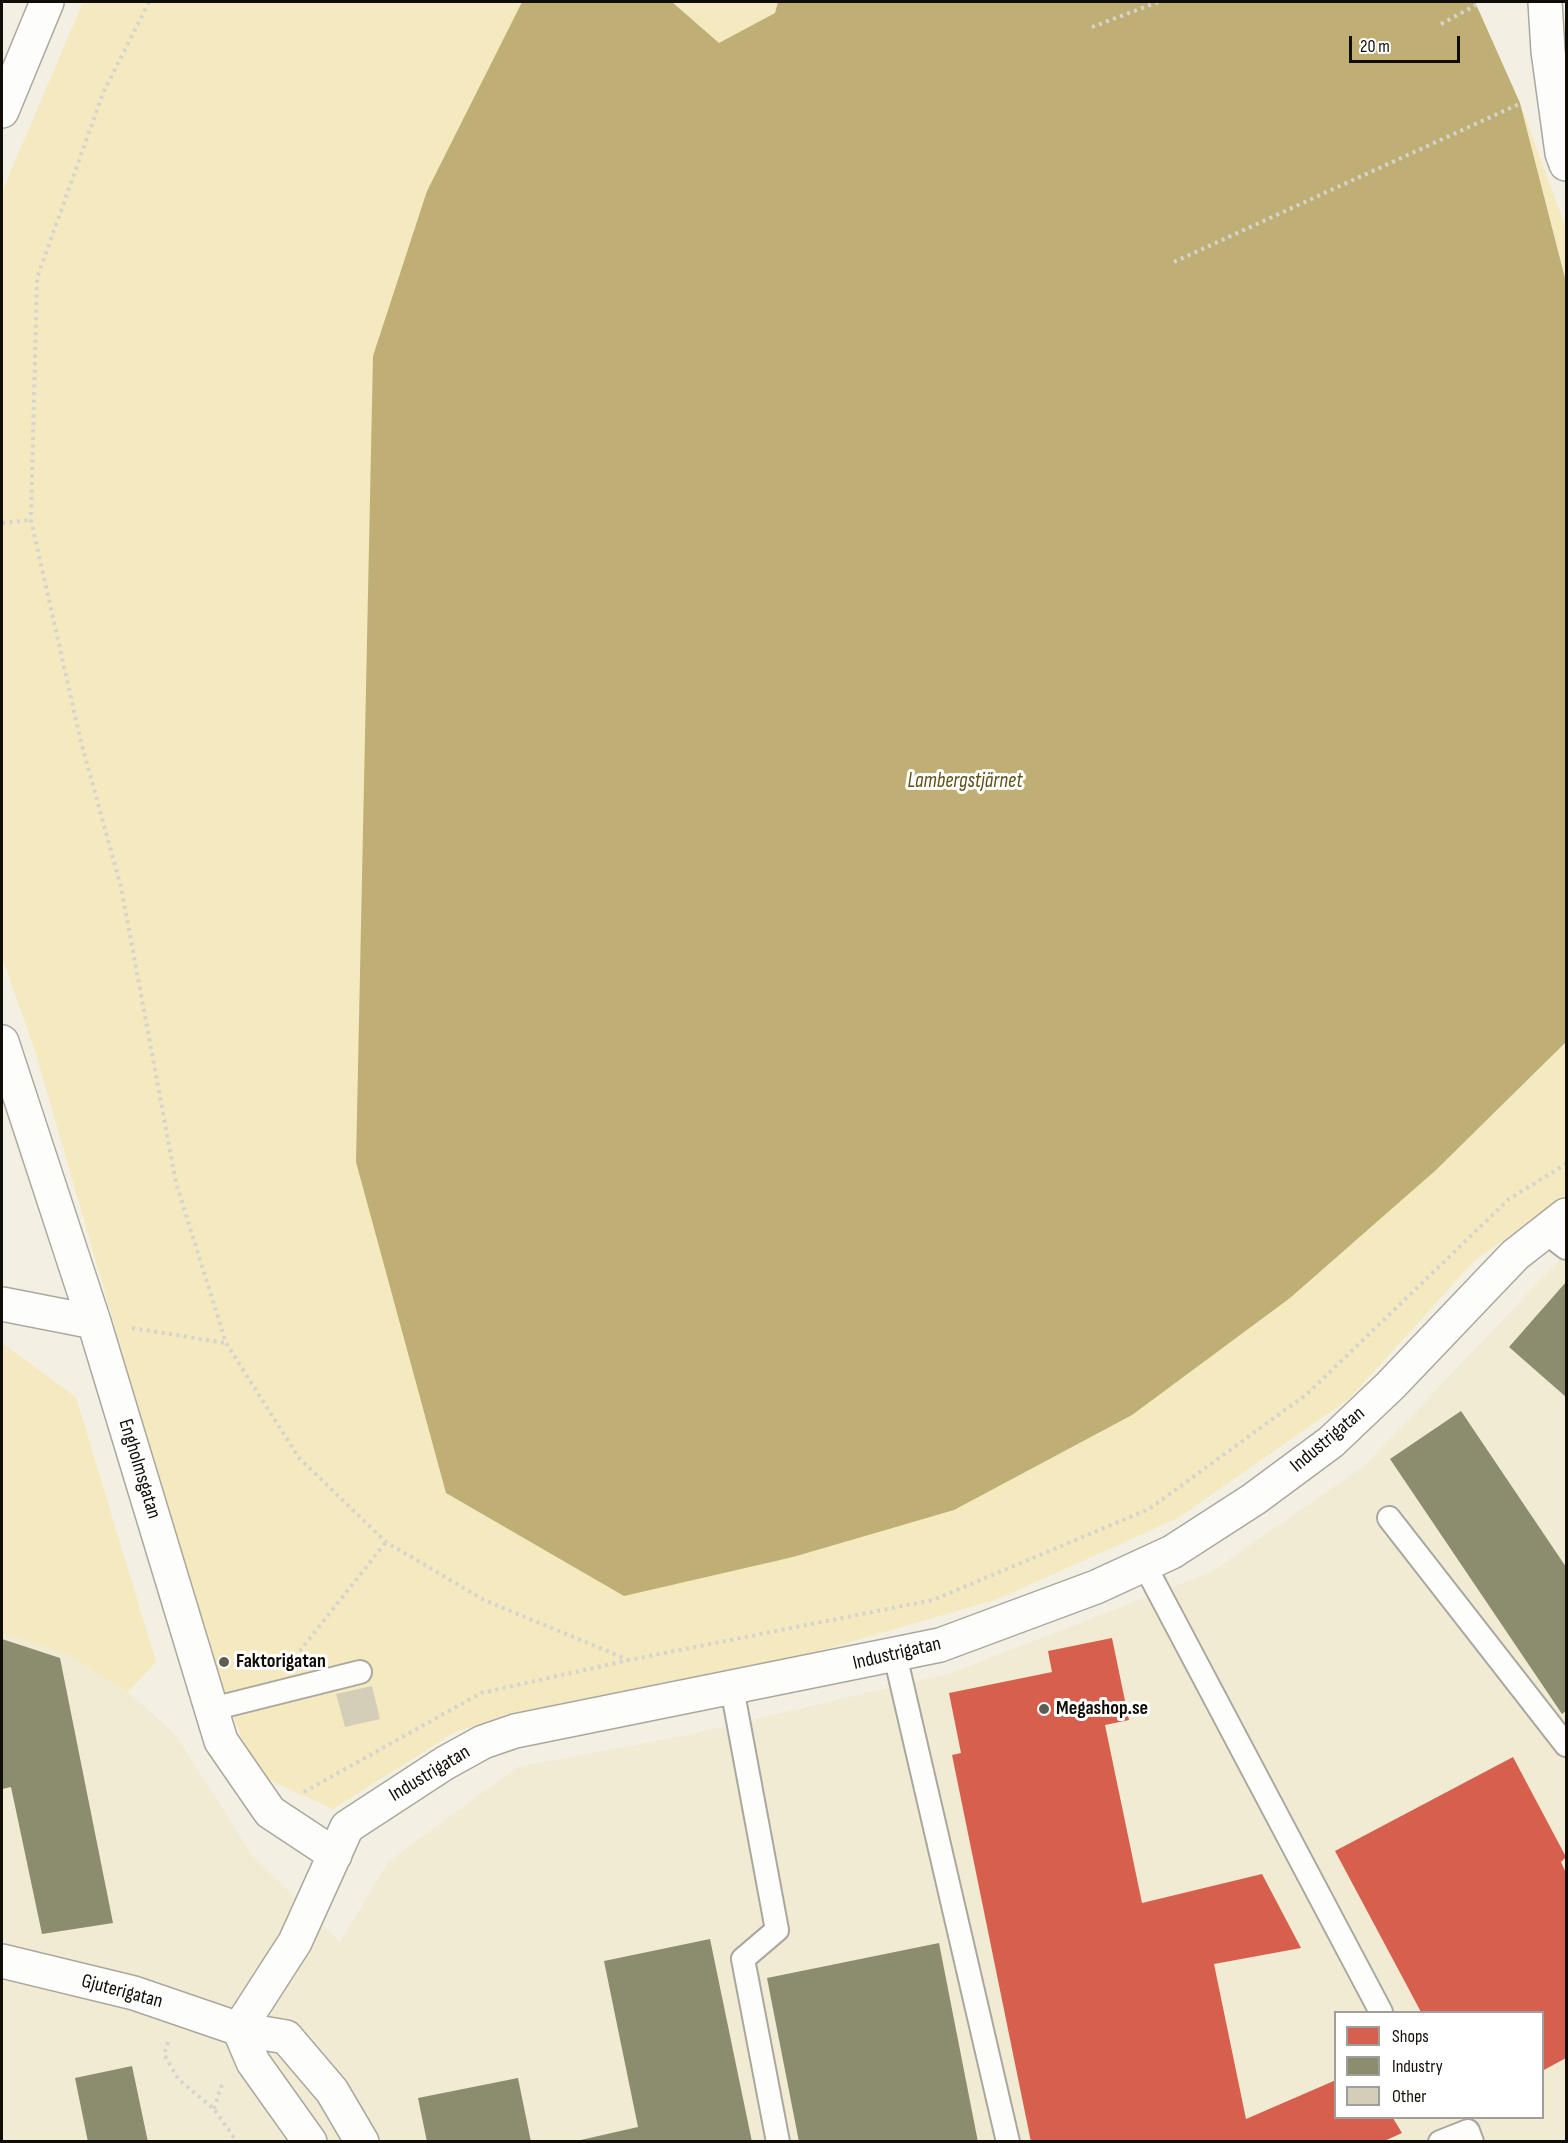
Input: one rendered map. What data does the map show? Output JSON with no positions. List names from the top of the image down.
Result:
{
  "streets": {
    "street": ["Industrigatan", "Engholmsgatan", "Gjuterigatan"]
  },
  "crossings": [
    ["Industrigatan", "Engholmsgatan"],
    ["Industrigatan", "Gjuterigatan"]
  ],
  "water": ["Lambergstjärnet"],
  "places": ["Faktorigatan", "Megashop.se"],
  "legend": ["Shops", "Industry", "Other"],
  "scale_bar": "20 m"
}
